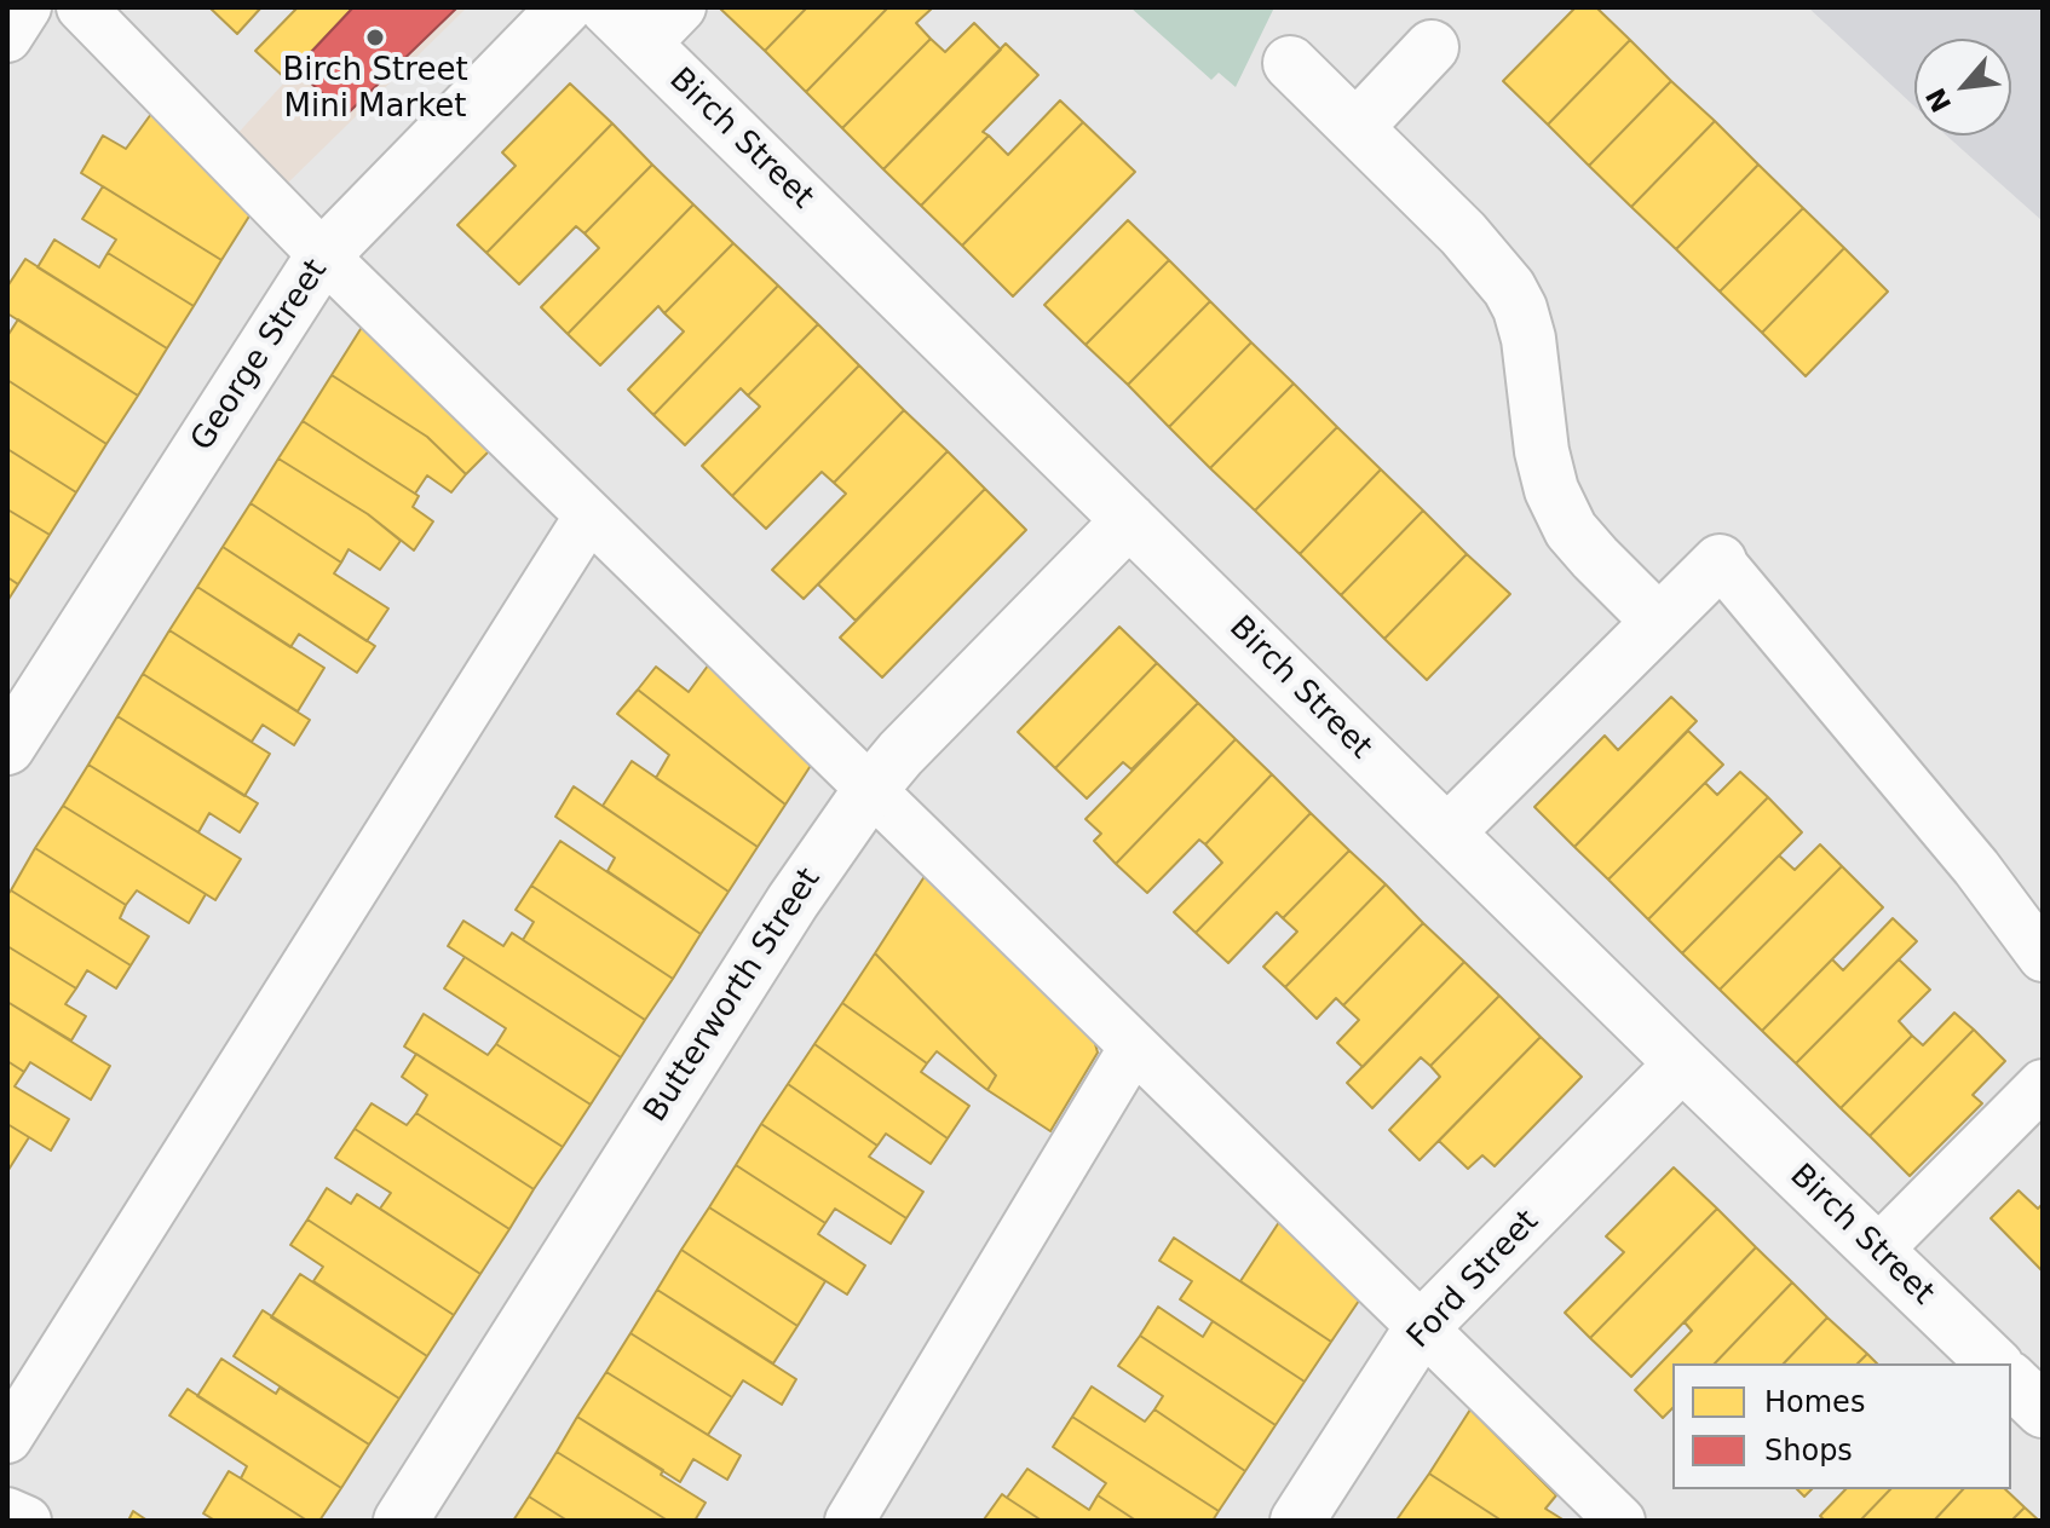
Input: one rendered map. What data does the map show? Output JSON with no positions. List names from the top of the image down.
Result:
{
  "streets": {
    "street": [
      "Birch Street",
      "George Street",
      "Butterworth Street",
      "Ford Street"
    ]
  },
  "crossings": [
    ["Birch Street", "Butterworth Street"],
    ["Birch Street", "Ford Street"]
  ],
  "places": ["Birch Street Mini Market"],
  "legend": ["Homes", "Shops"],
  "north": "bottom left"
}
